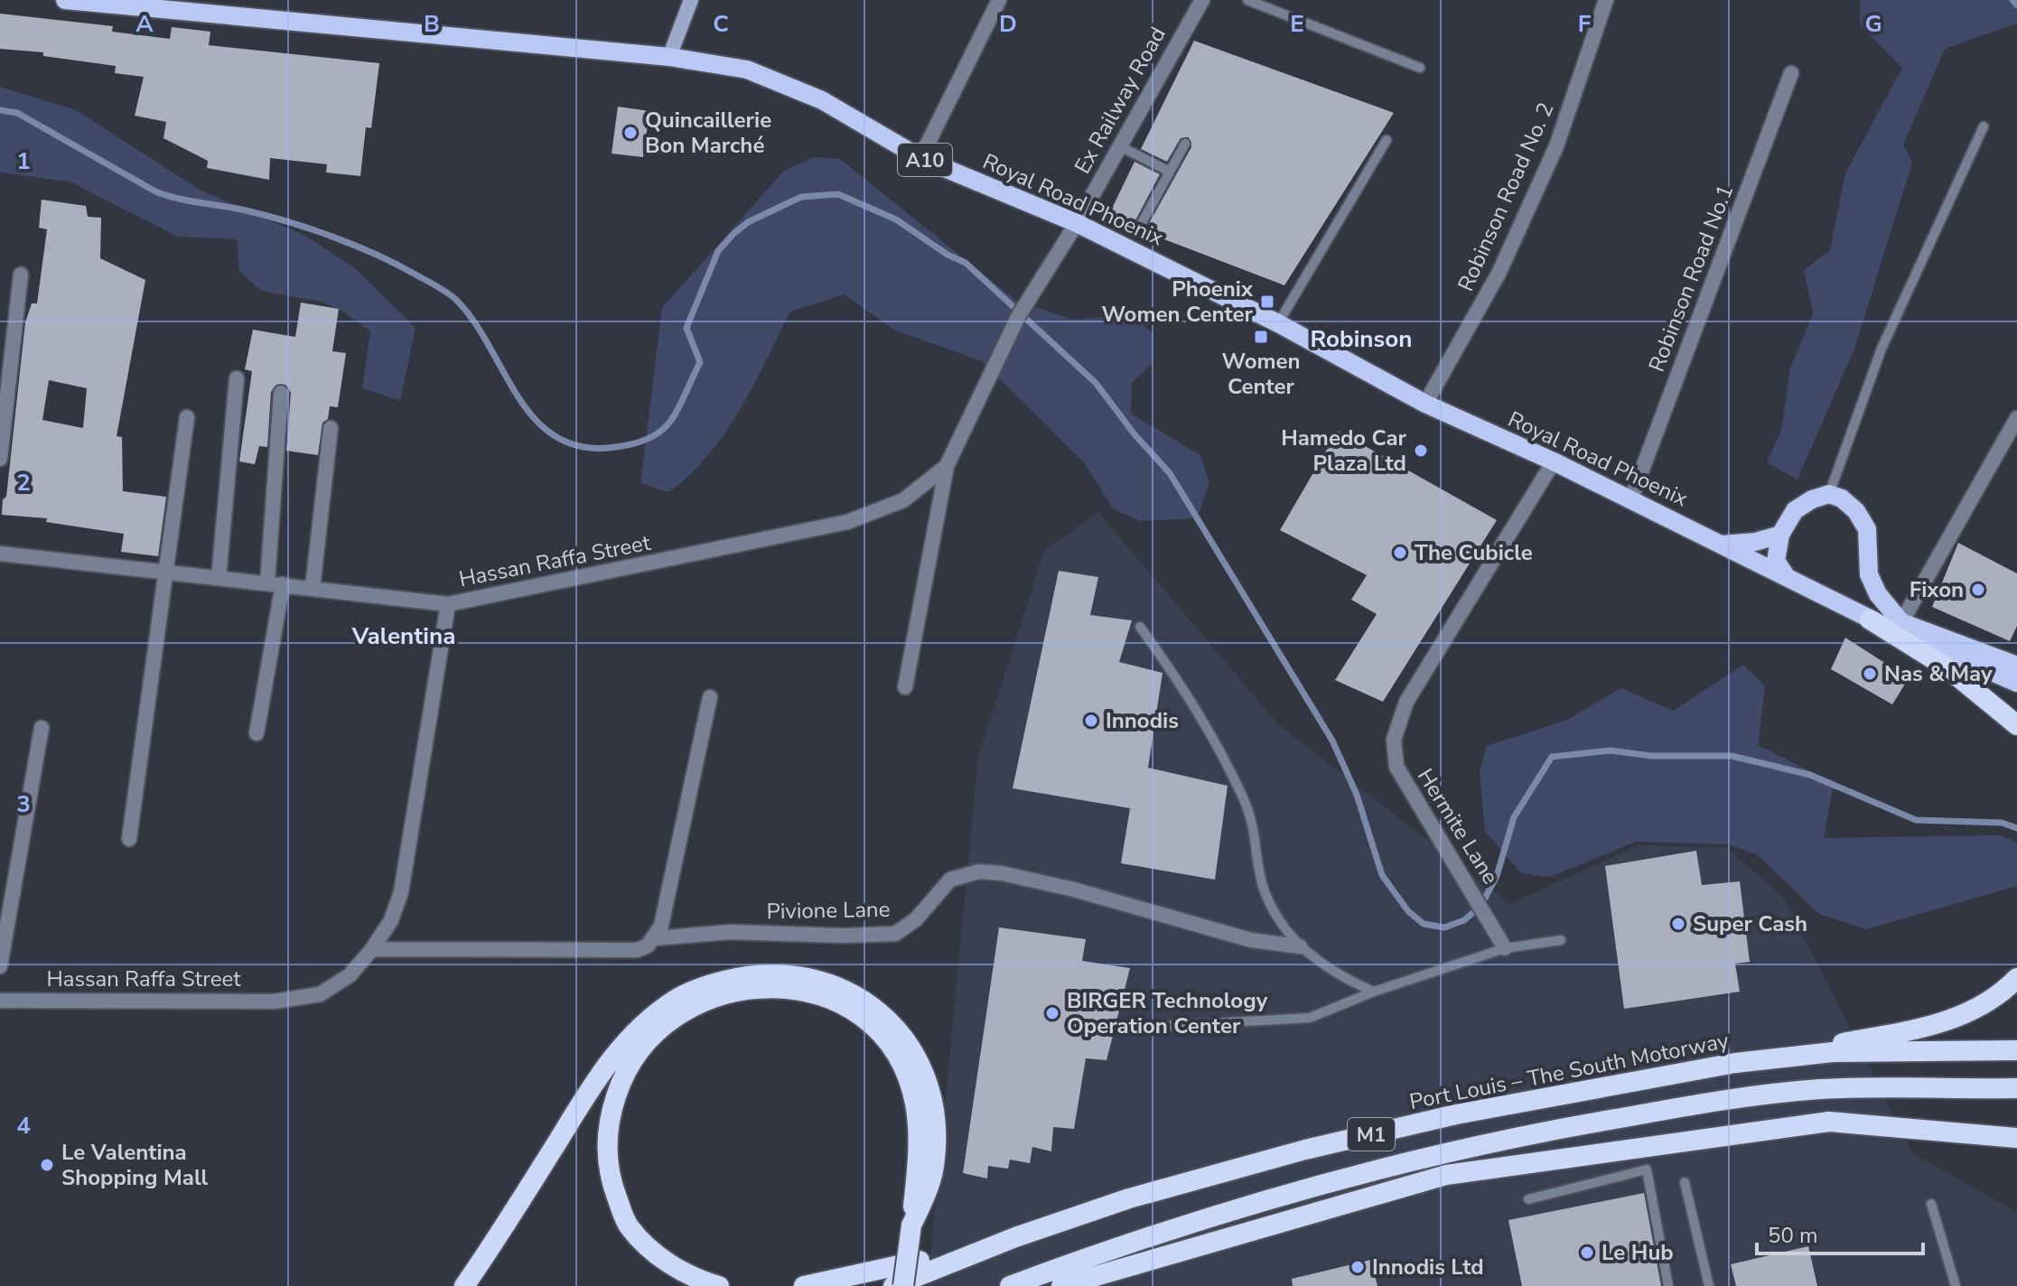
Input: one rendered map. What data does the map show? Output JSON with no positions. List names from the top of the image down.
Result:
{
  "streets": {
    "highway": ["Port Louis – The South Motorway", "M1"],
    "main road": ["A10", "Royal Road Phoenix"],
    "street": [
      "Ex Railway Road",
      "Robinson Road No. 2",
      "Robinson Road No.1",
      "Hassan Raffa Street",
      "Hermite Lane",
      "Pivione Lane"
    ]
  },
  "crossings": [
    ["Ex Railway Road", "Royal Road Phoenix"],
    ["Ex Railway Road", "Hassan Raffa Street"],
    ["A10", "Royal Road Phoenix"],
    ["Robinson Road No. 2", "Royal Road Phoenix"],
    ["Royal Road Phoenix", "Robinson Road No.1"],
    ["Royal Road Phoenix", "Hassan Raffa Street"],
    ["Royal Road Phoenix", "Hermite Lane"],
    ["Hassan Raffa Street", "Pivione Lane"]
  ],
  "districts": ["Robinson", "Valentina"],
  "places": {
    "other": [
      "Quincaillerie Bon Marché",
      "Hamedo Car Plaza Ltd",
      "The Cubicle",
      "Fixon",
      "Nas & May",
      "Innodis",
      "Super Cash",
      "BIRGER Technology Operation Center",
      "Le Valentina Shopping Mall",
      "Le Hub",
      "Innodis Ltd"
    ],
    "transit": ["Phoenix Women Center", "Women Center"]
  },
  "scale_bar": "50 m",
  "grid": {
    "columns": [
      "A",
      "B",
      "C",
      "D",
      "E",
      "F",
      "G"
    ],
    "rows": [
      "1",
      "2",
      "3",
      "4"
    ]
  }
}
